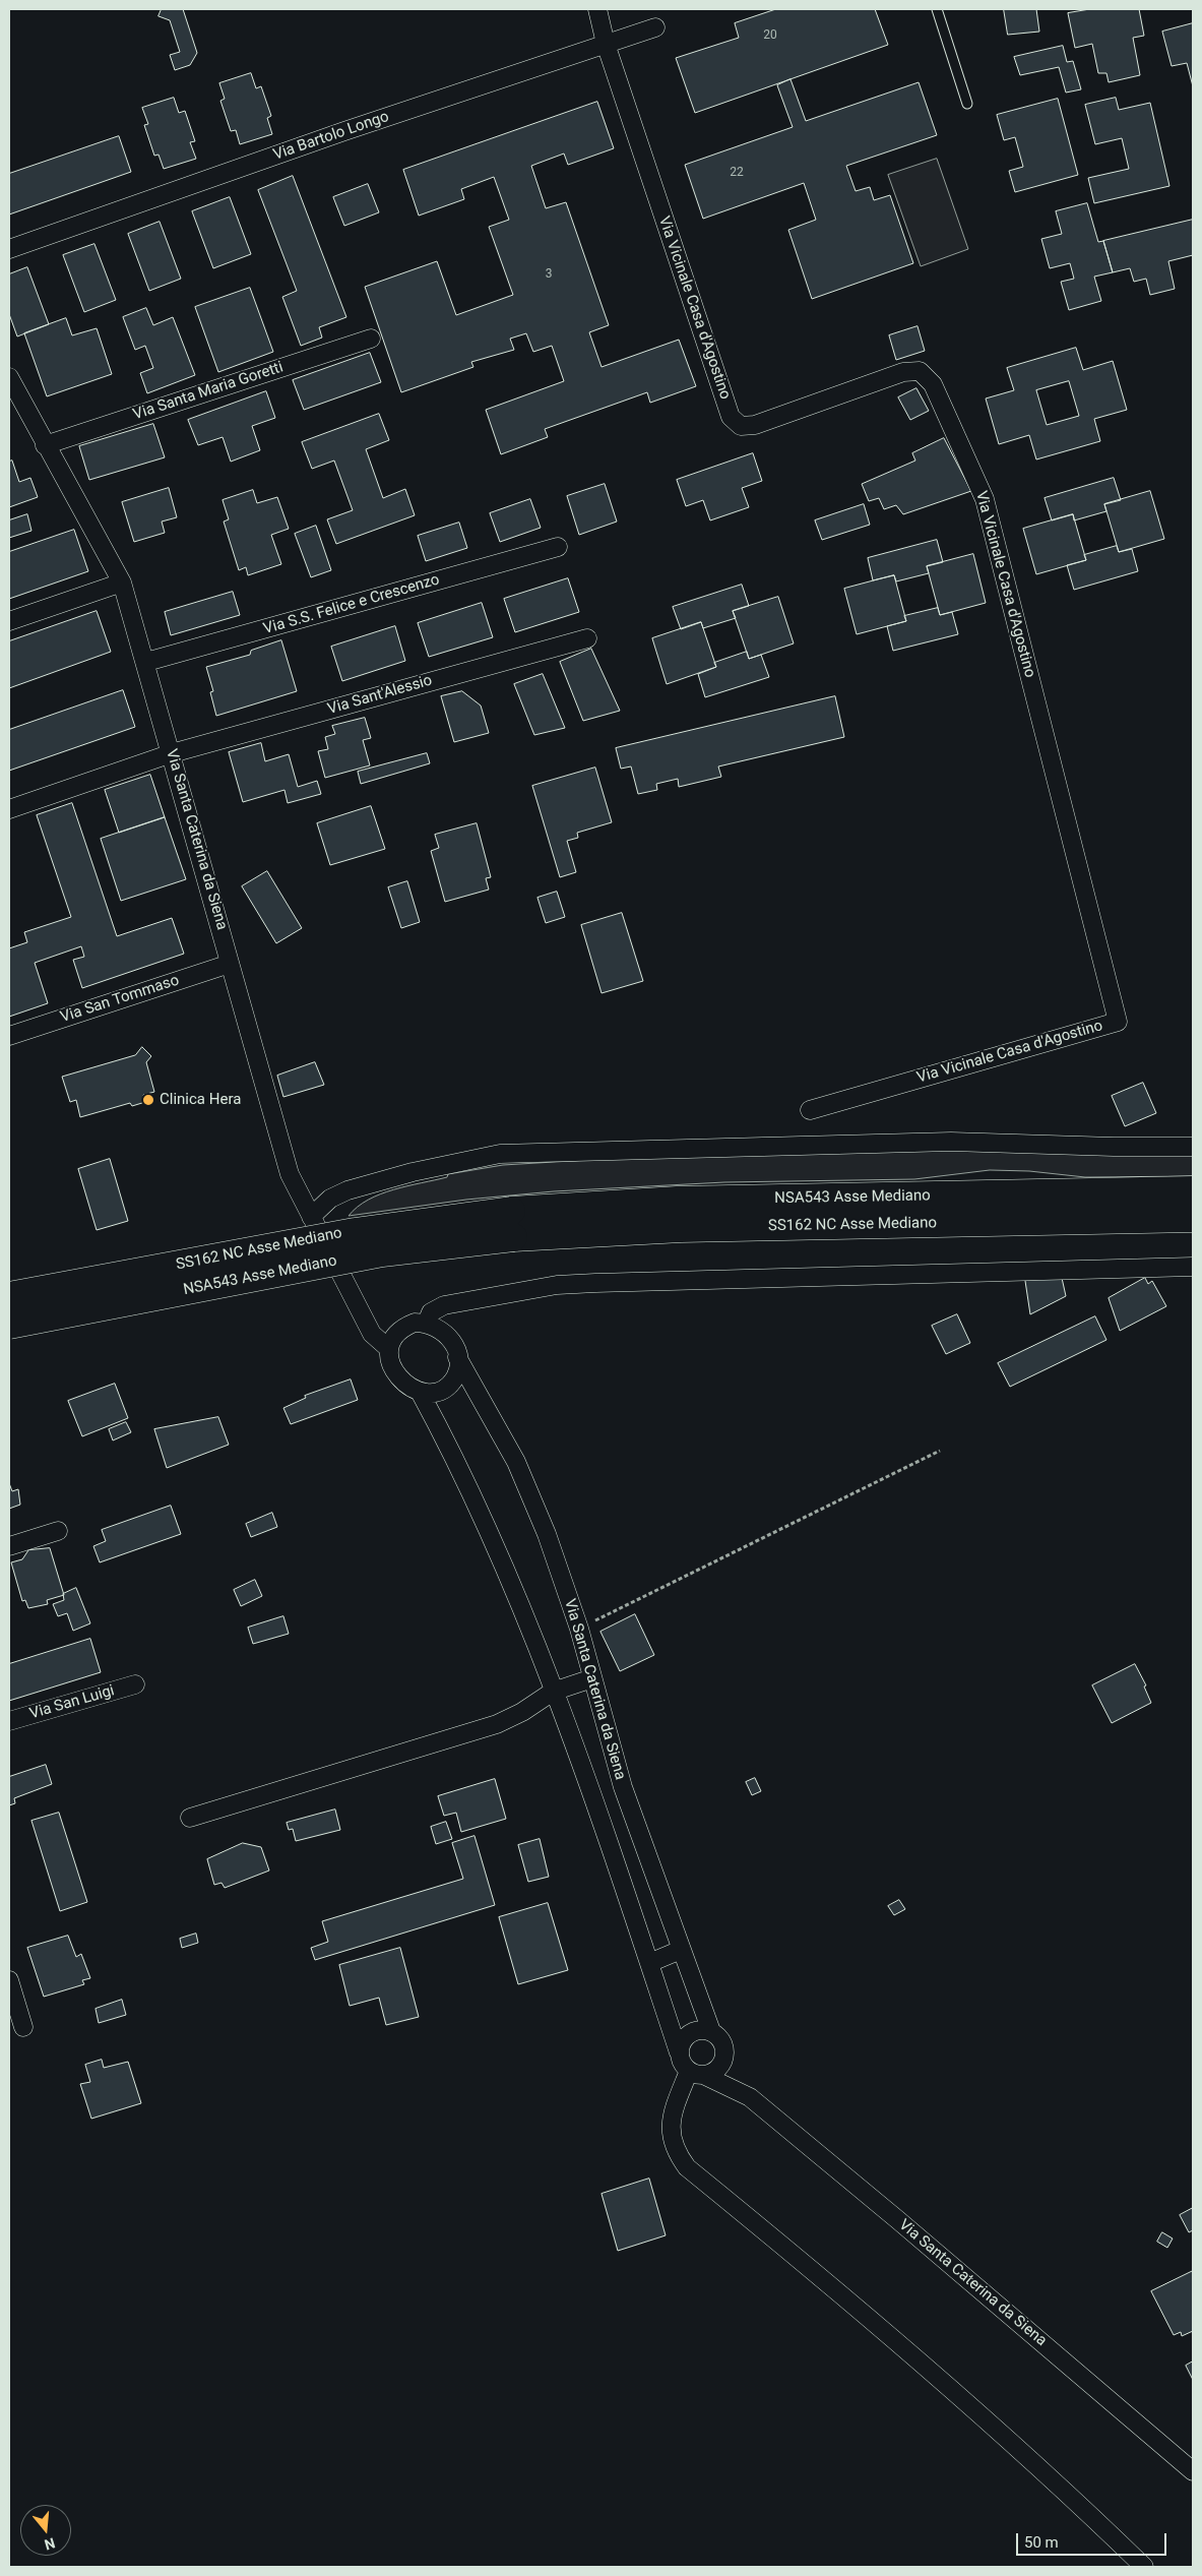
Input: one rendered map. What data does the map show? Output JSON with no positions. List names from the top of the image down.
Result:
{
  "streets": {
    "highway": ["NSA543 Asse Mediano", "SS162 NC Asse Mediano"],
    "street": [
      "Via Bartolo Longo",
      "Via Vicinale Casa d'Agostino",
      "Via Santa Maria Goretti",
      "Via S.S. Felice e Crescenzo",
      "Via Sant'Alessio",
      "Via Santa Caterina da Siena",
      "Via San Tommaso",
      "Via San Luigi"
    ]
  },
  "crossings": [
    ["Via Bartolo Longo", "Via Vicinale Casa d'Agostino"],
    ["Via Santa Maria Goretti", "Via Santa Caterina da Siena"],
    ["Via S.S. Felice e Crescenzo", "Via Santa Caterina da Siena"],
    ["Via Sant'Alessio", "Via Santa Caterina da Siena"],
    ["Via Santa Caterina da Siena", "Via San Tommaso"],
    ["NSA543 Asse Mediano", "SS162 NC Asse Mediano"]
  ],
  "places": ["Clinica Hera"],
  "house_numbers": ["20", "22", "3"],
  "scale_bar": "50 m",
  "north": "bottom"
}
